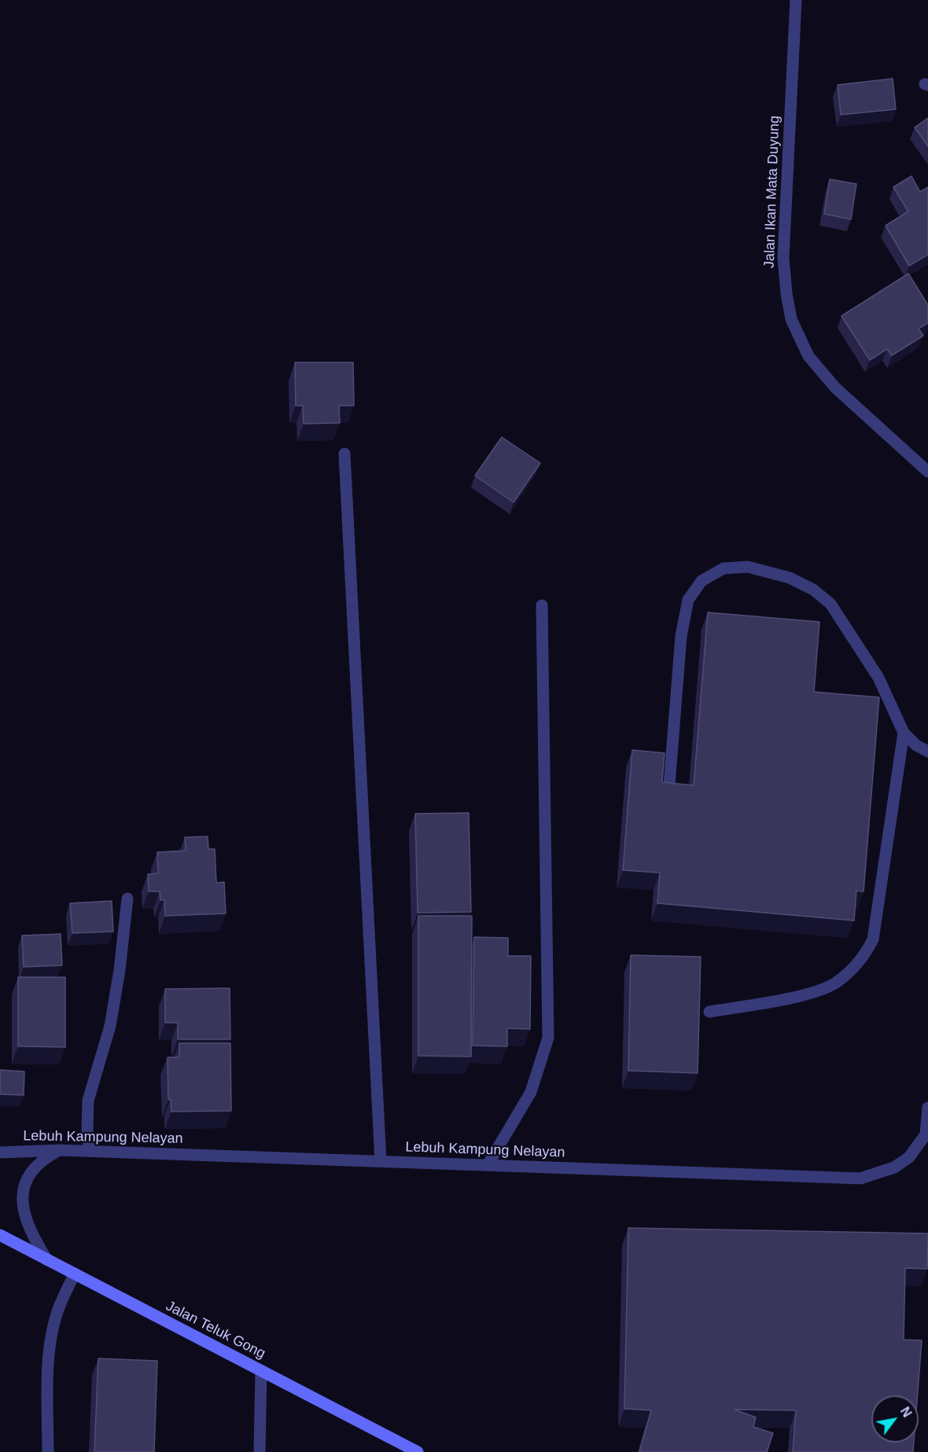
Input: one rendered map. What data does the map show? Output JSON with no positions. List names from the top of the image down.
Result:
{
  "streets": {
    "street": ["Jalan Ikan Mata Duyung", "Lebuh Kampung Nelayan", "Jalan Teluk Gong"]
  },
  "north": "top right"
}
